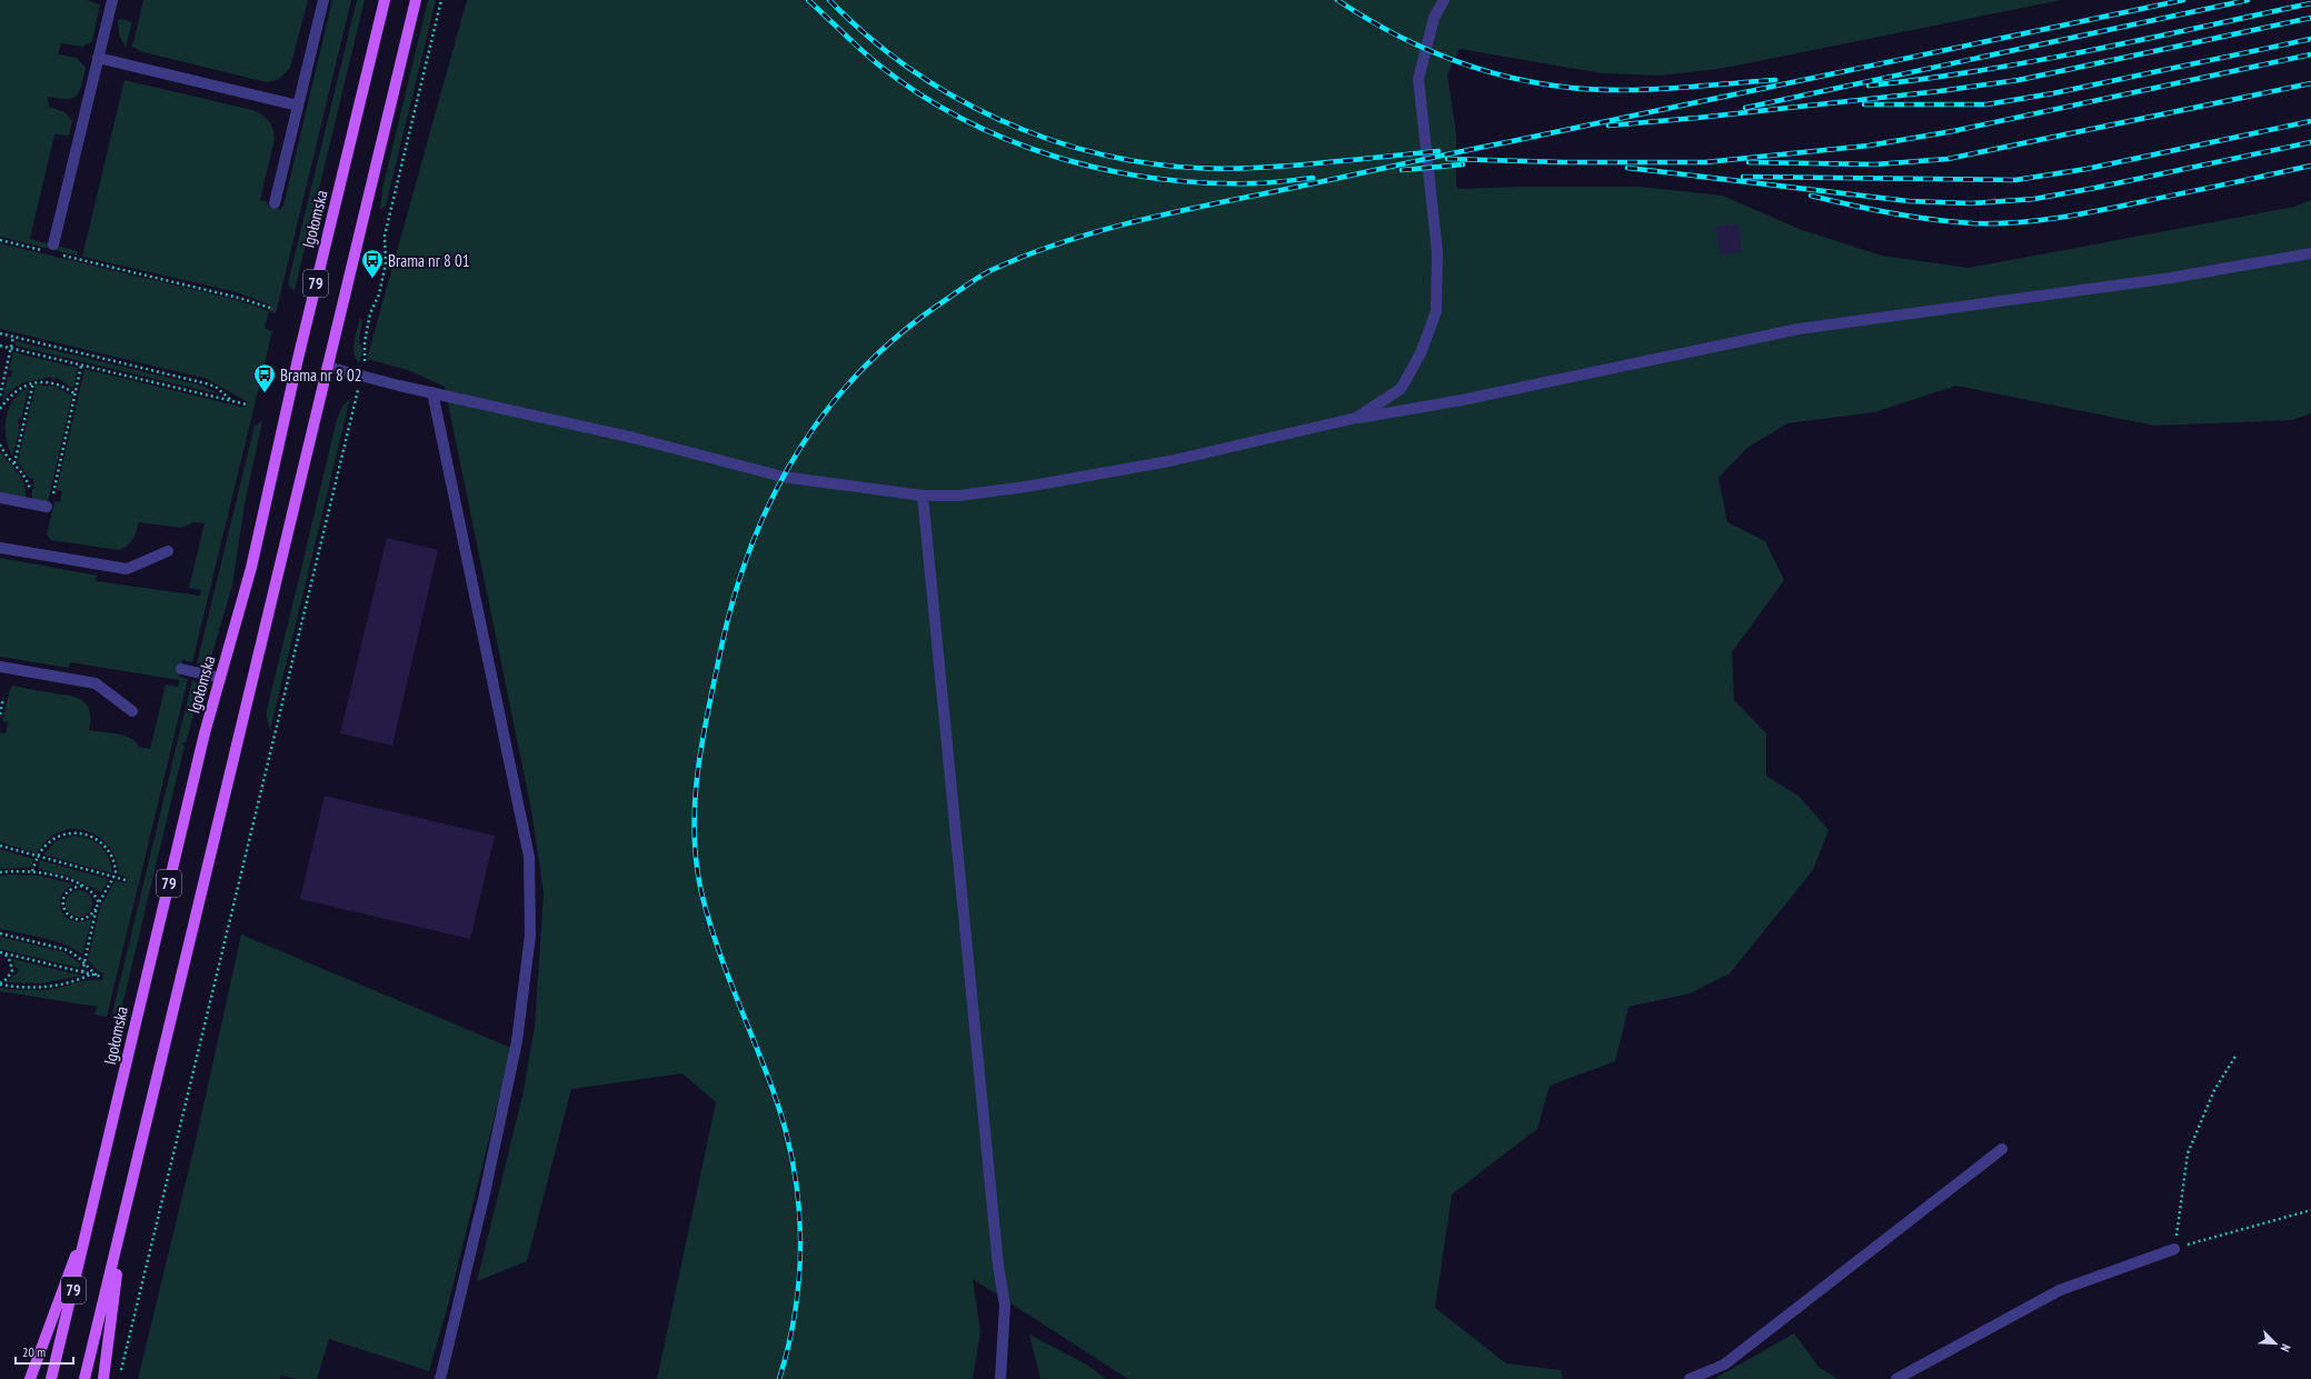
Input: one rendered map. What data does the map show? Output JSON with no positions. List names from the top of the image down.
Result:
{
  "streets": {
    "main road": ["Igołomska", "79"]
  },
  "places": {
    "bus stop": ["Brama nr 8 01", "Brama nr 8 02"]
  },
  "scale_bar": "20 m",
  "north": "bottom right"
}
